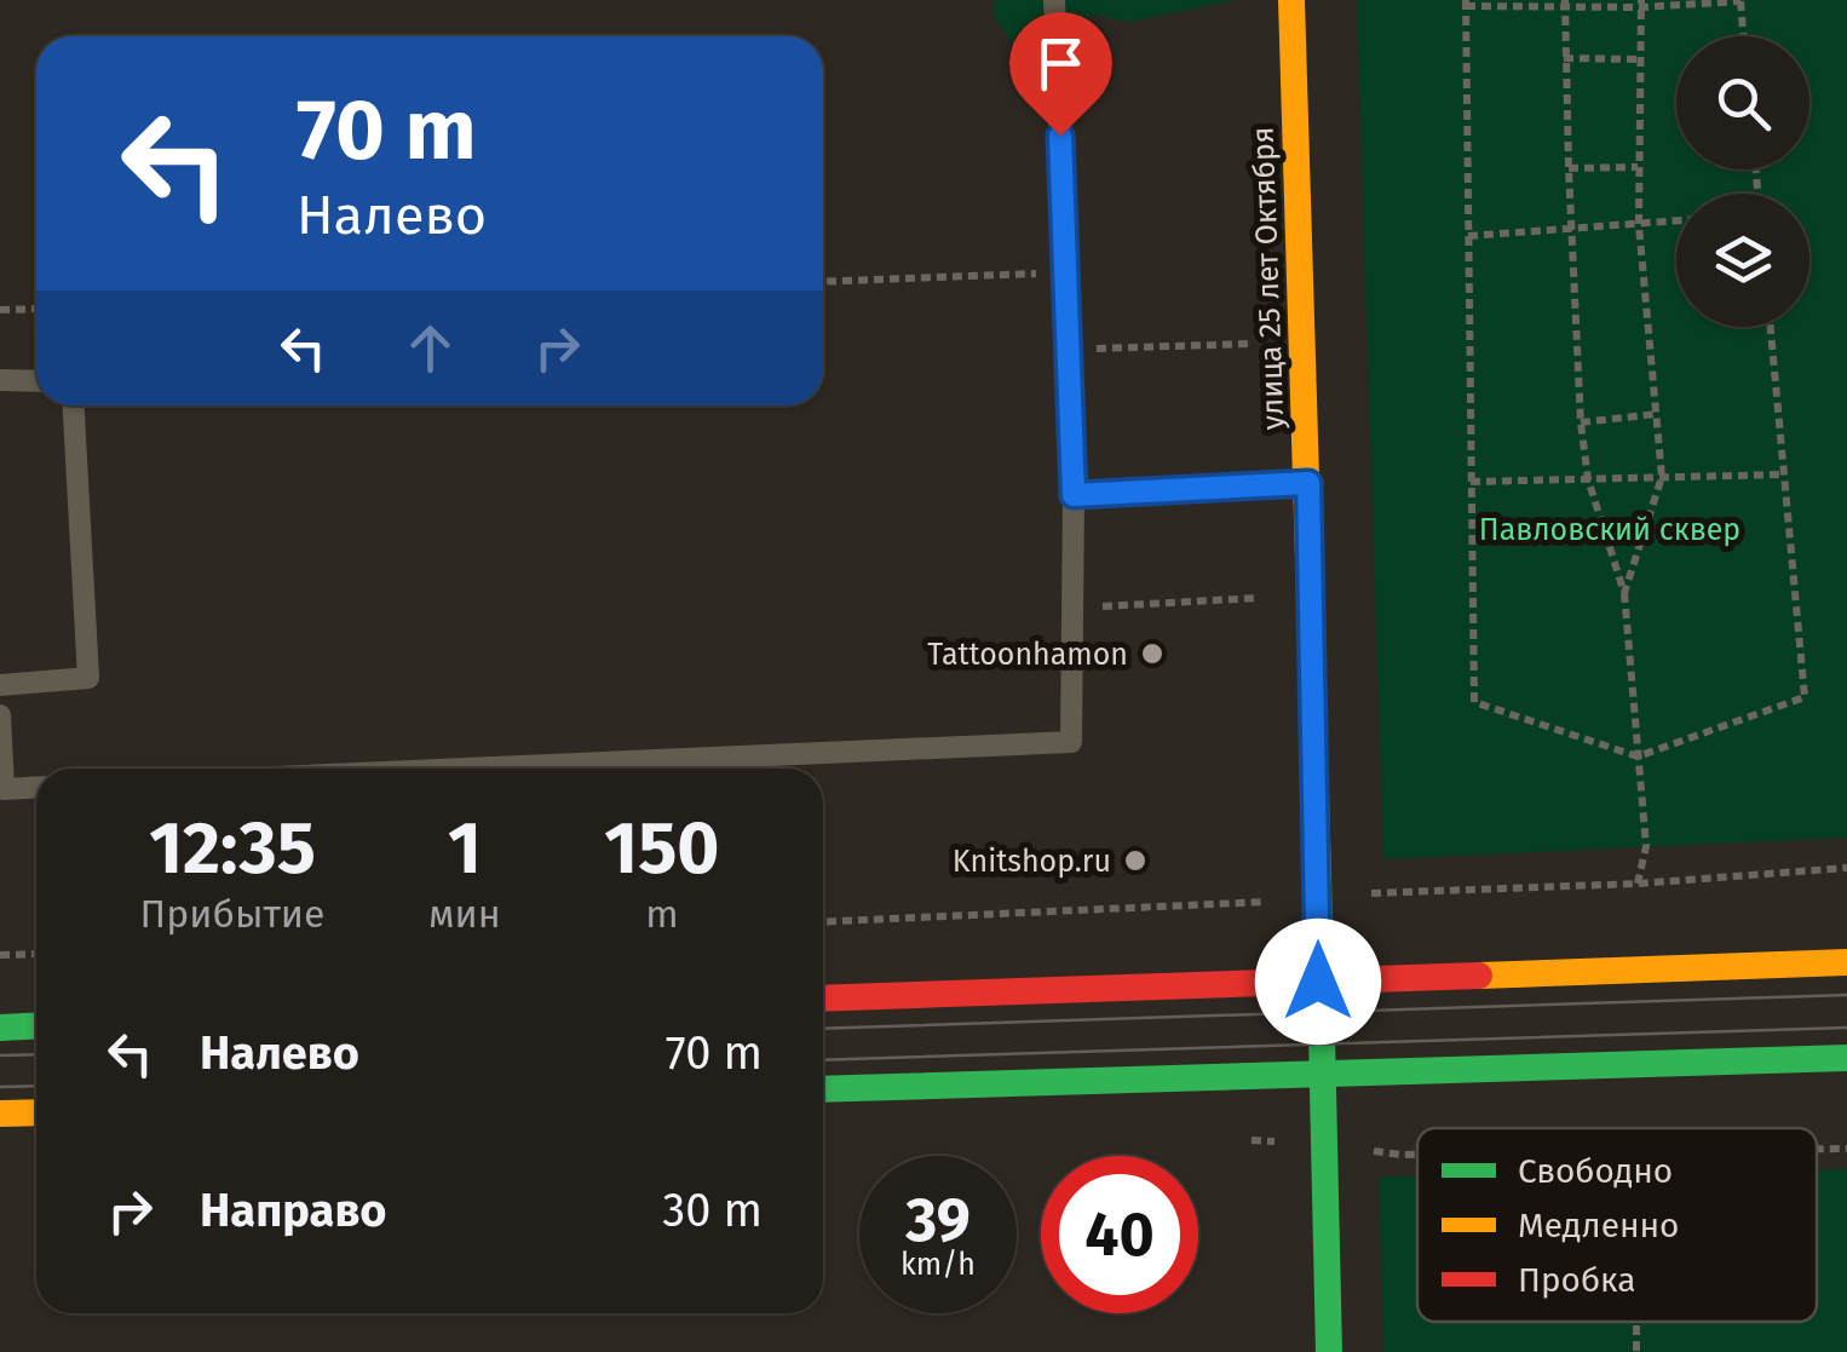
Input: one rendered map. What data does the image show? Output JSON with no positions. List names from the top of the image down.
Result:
{
  "streets": {
    "main road": ["улица 25 лет Октября"]
  },
  "parks": ["Павловский сквер"],
  "places": ["Tattoonhamon", "Knitshop.ru"],
  "legend": ["Свободно", "Медленно", "Пробка"],
  "page": {
    "turn": ["70 m", "Налево"],
    "eta": [
      "12:35",
      "Прибытие",
      "1",
      "мин",
      "150",
      "m"
    ],
    "list": [
      {
        "name": "Налево",
        "value": "70 m"
      },
      {
        "name": "Направо",
        "value": "30 m"
      }
    ],
    "speed": "39 km/h",
    "limit": "40"
  }
}
